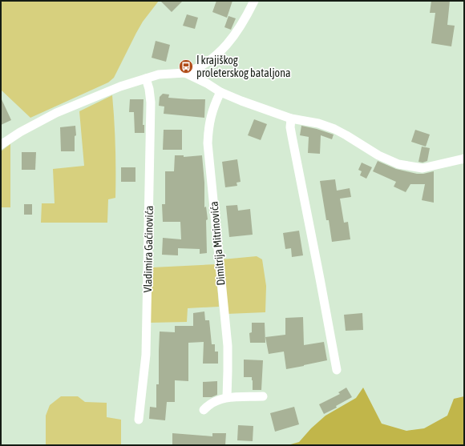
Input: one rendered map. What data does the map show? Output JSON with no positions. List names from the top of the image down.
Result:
{
  "streets": {
    "street": ["Dimitrija Mitrinovića", "Vladimira Gaćinovića"]
  },
  "places": {
    "bus stop": ["I krajiškog proleterskog bataljona"]
  }
}
